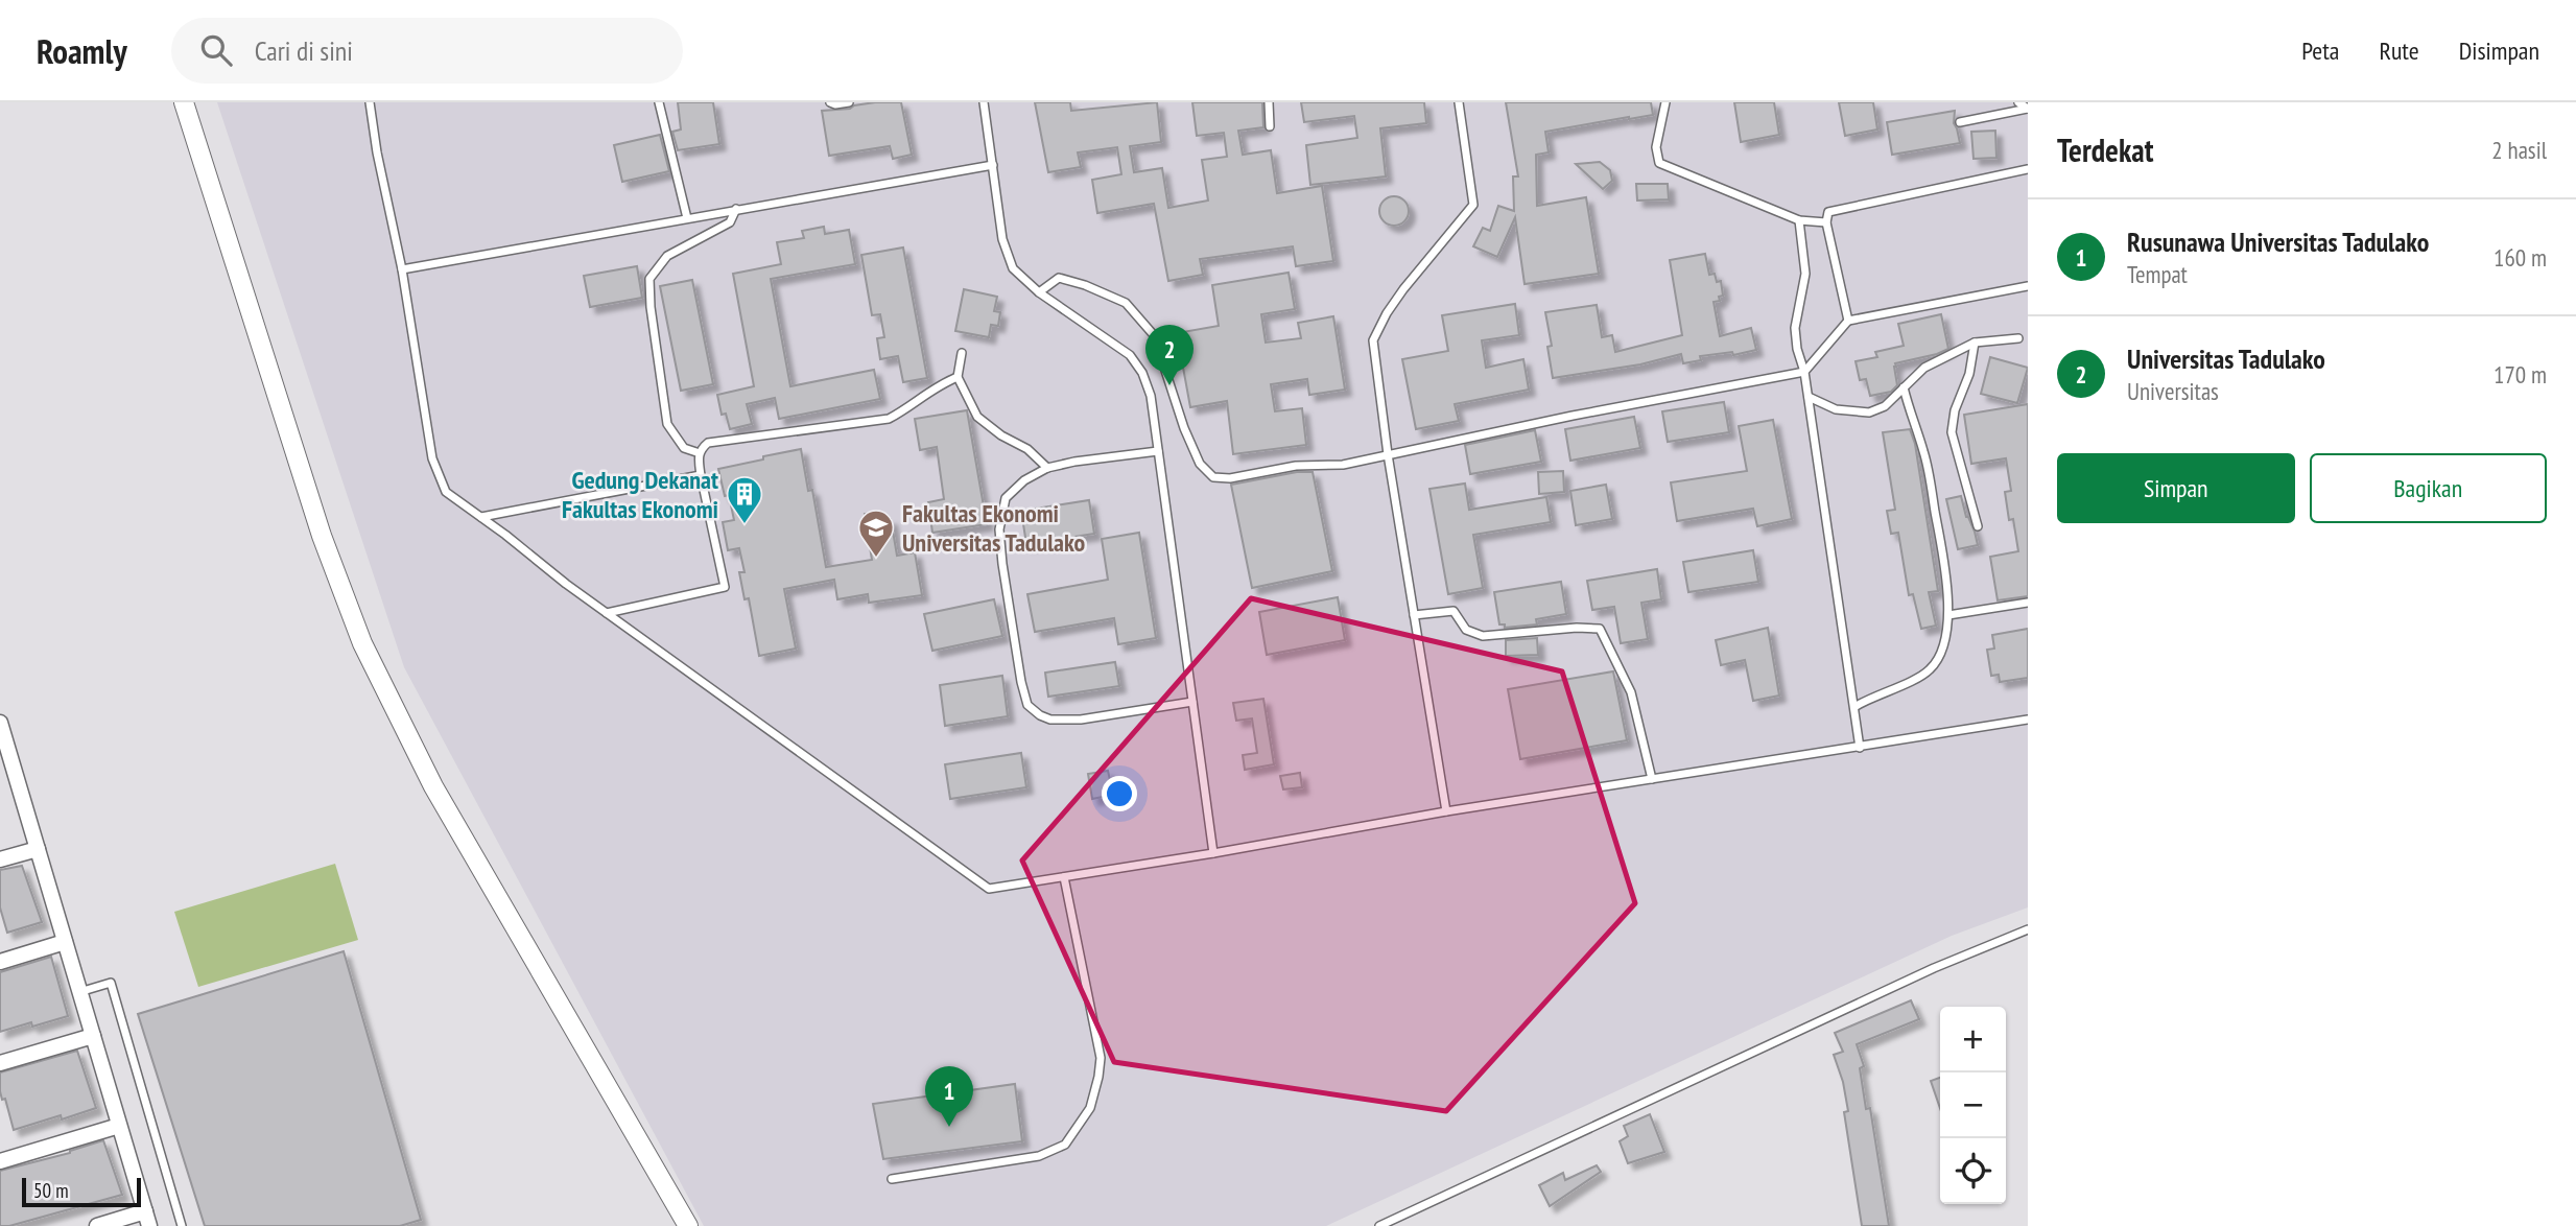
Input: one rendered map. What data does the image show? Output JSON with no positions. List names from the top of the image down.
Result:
{
  "places": {
    "building": ["Gedung Dekanat Fakultas Ekonomi"],
    "school or university": ["Fakultas Ekonomi Universitas Tadulako"]
  },
  "scale_bar": "50 m",
  "page": {
    "header": "Roamly",
    "search": "Cari di sini",
    "nav": ["Peta", "Rute", "Disimpan"],
    "heading": ["Terdekat", "2 hasil"],
    "list": [
      {
        "mark": "1",
        "name": "Rusunawa Universitas Tadulako",
        "note": "Tempat",
        "value": "160 m"
      },
      {
        "mark": "2",
        "name": "Universitas Tadulako",
        "note": "Universitas",
        "value": "170 m"
      }
    ],
    "pins": ["2", "1"],
    "buttons": ["Simpan", "Bagikan"],
    "map_buttons": ["+", "−"],
    "scale": "50 m"
  }
}
